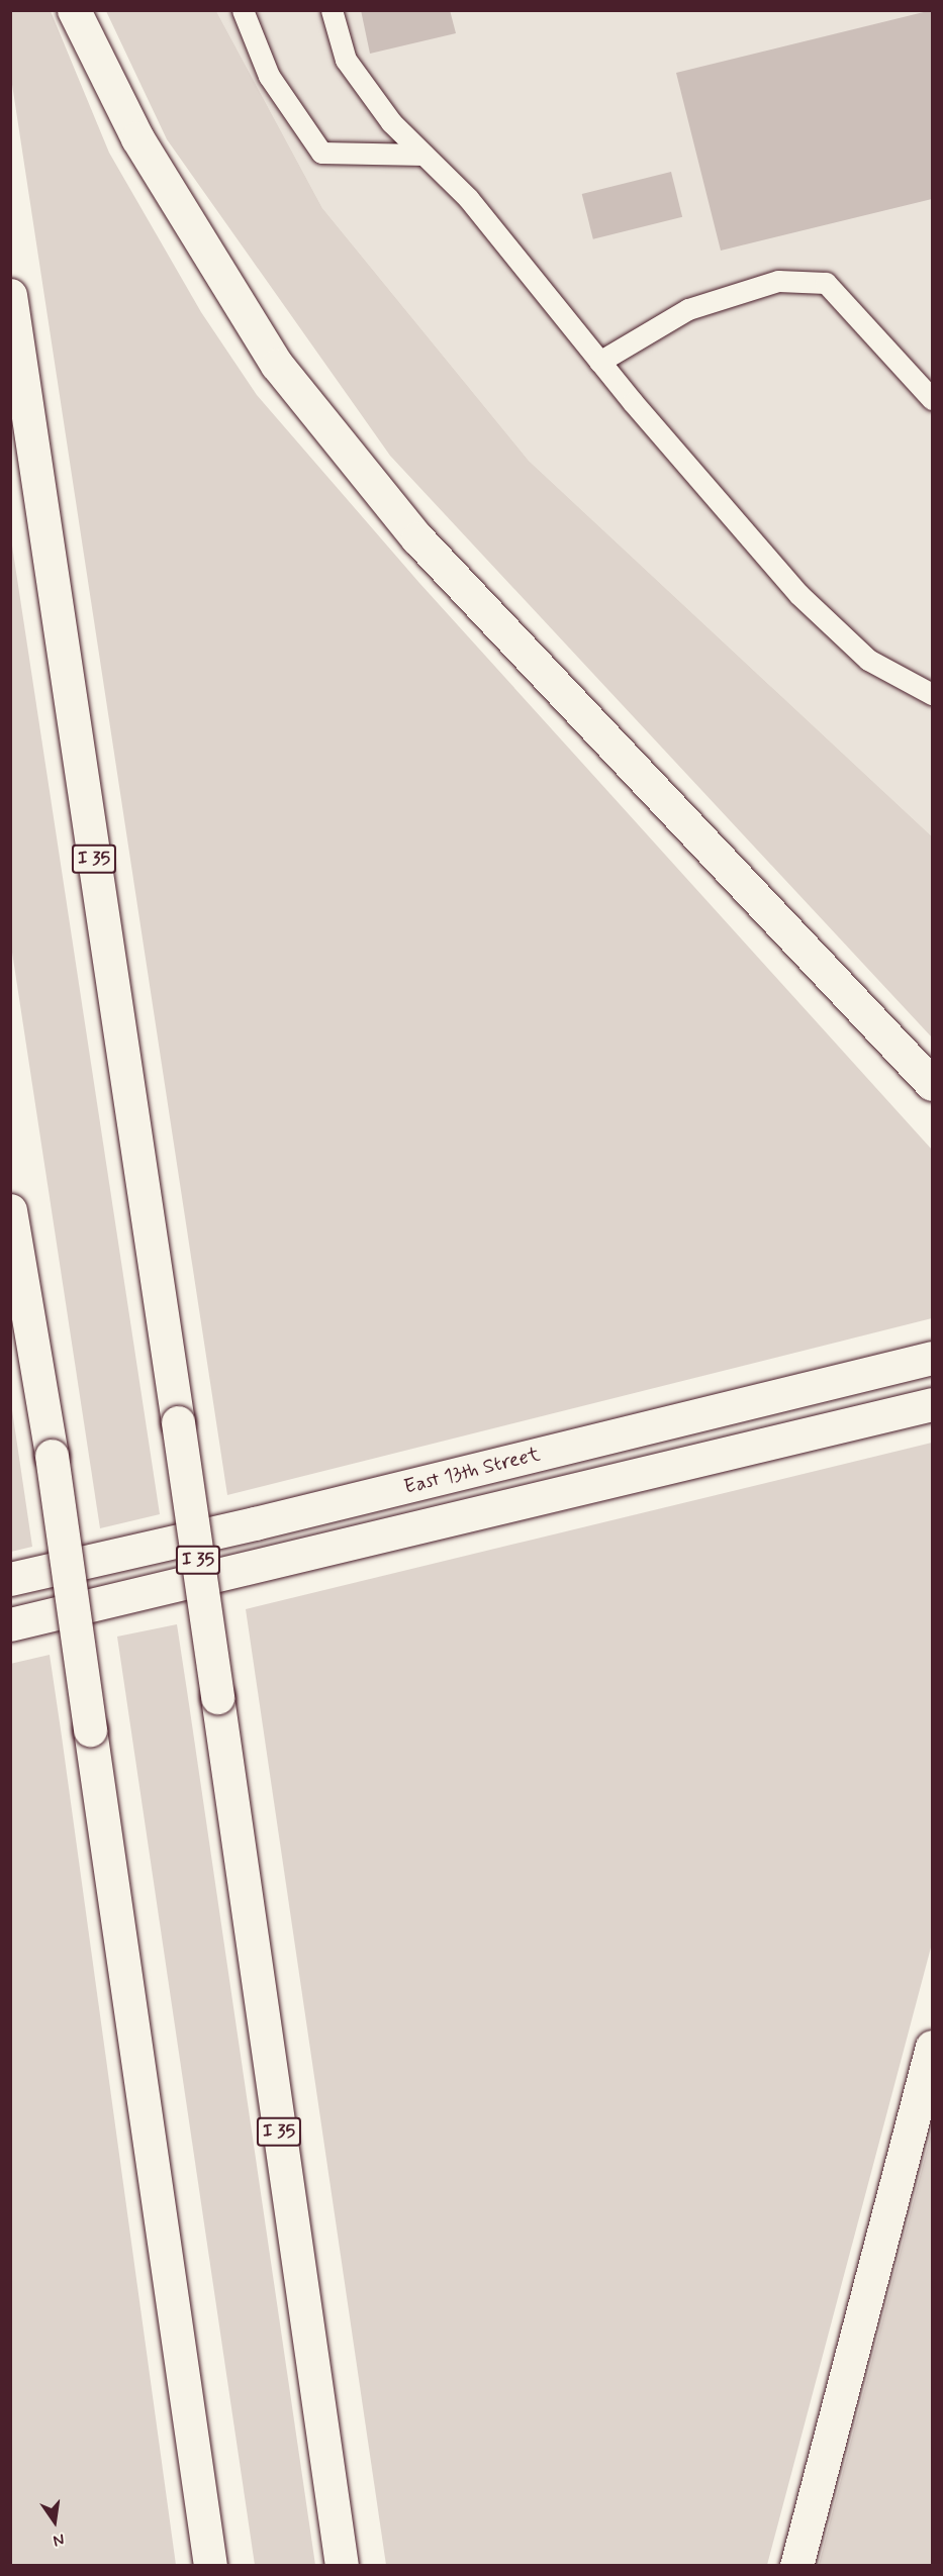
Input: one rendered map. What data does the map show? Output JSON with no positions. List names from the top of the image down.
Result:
{
  "streets": {
    "main road": ["I 35", "East 13th Street"]
  },
  "north": "bottom"
}
